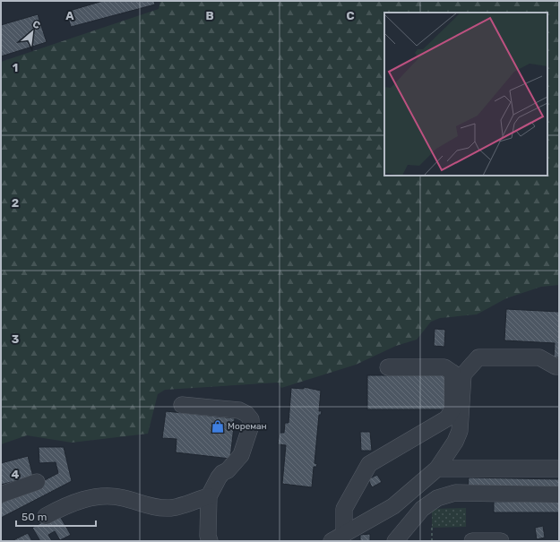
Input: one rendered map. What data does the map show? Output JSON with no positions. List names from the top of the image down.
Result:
{
  "places": {
    "shop": ["Мореман"]
  },
  "scale_bar": "50 m",
  "north": "top right",
  "grid": {
    "columns": ["A", "B", "C"],
    "rows": [
      "1",
      "2",
      "3",
      "4"
    ]
  }
}
